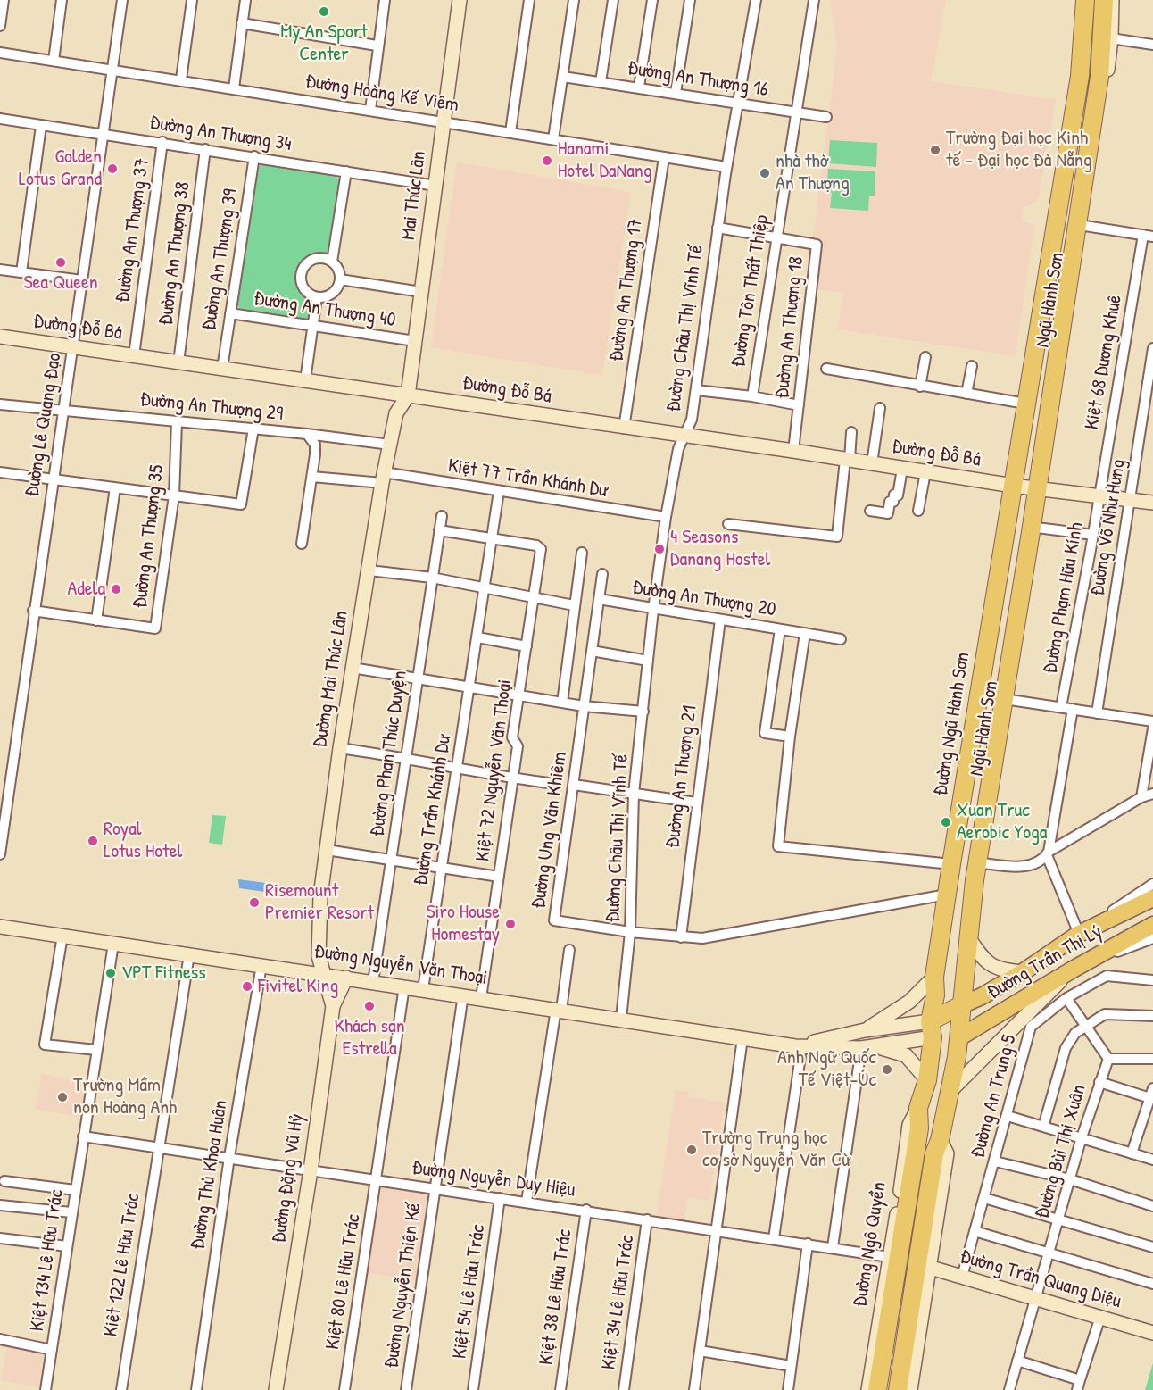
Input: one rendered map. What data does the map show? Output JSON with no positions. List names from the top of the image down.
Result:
{
  "streets": {
    "highway": ["Ngũ Hành Sơn", "Đường Ngũ Hành Sơn", "Đường Ngô Quyền"],
    "main road": ["Đường Trần Thị Lý"],
    "street": [
      "Đường An Thượng 16",
      "Đường Hoàng Kế Viêm",
      "Đường An Thượng 34",
      "Mai Thúc Lân",
      "Đường An Thượng 37",
      "Đường An Thượng 38",
      "Đường An Thượng 39",
      "Đường An Thượng 17",
      "Đường Tôn Thất Thiệp",
      "Đường An Thượng 40",
      "Đường Đỗ Bá",
      "Đường An Thượng 18",
      "Đường Châu Thị Vĩnh Tế",
      "Kiệt 68 Dương Khuê",
      "Đường An Thượng 29",
      "Đường Lê Quang Đạo",
      "Kiệt 77 Trần Khánh Dư",
      "Đường Võ Như Hưng",
      "Đường An Thượng 35",
      "Đường Phạm Hữu Kính",
      "Đường An Thượng 20",
      "Đường Mai Thúc Lân",
      "Đường Phan Thúc Duyện",
      "Kiệt 72 Nguyễn Văn Thoại",
      "Đường An Thượng 21",
      "Đường Trần Khánh Dư",
      "Đường Ung Văn Khiêm",
      "Đường Nguyễn Văn Thoại",
      "Đường An Trung 5",
      "Đường Bùi Thị Xuân",
      "Đường Thủ Khoa Huân",
      "Đường Đặng Vũ Hỷ",
      "Đường Nguyễn Duy Hiệu",
      "Kiệt 134 Lê Hữu Trác",
      "Kiệt 122 Lê Hữu Trác",
      "Đường Trần Quang Diệu",
      "Kiệt 80 Lê Hữu Trác",
      "Đường Nguyễn Thiện Kế",
      "Kiệt 54 Lê Hữu Trác",
      "Kiệt 38 Lê Hữu Trác",
      "Kiệt 34 Lê Hữu Trác"
    ]
  },
  "crossings": [
    ["Đường An Thượng 16", "Đường Tôn Thất Thiệp"],
    ["Đường An Thượng 16", "Đường Châu Thị Vĩnh Tế"],
    ["Đường Hoàng Kế Viêm", "Mai Thúc Lân"],
    ["Đường Hoàng Kế Viêm", "Đường An Thượng 17"],
    ["Đường Hoàng Kế Viêm", "Đường Châu Thị Vĩnh Tế"],
    ["Đường Hoàng Kế Viêm", "Đường Lê Quang Đạo"],
    ["Đường An Thượng 34", "Mai Thúc Lân"],
    ["Đường An Thượng 34", "Đường An Thượng 37"],
    ["Đường An Thượng 34", "Đường An Thượng 38"],
    ["Đường An Thượng 34", "Đường An Thượng 39"],
    ["Đường An Thượng 34", "Đường Lê Quang Đạo"],
    ["Mai Thúc Lân", "Đường An Thượng 40"],
    ["Mai Thúc Lân", "Đường Đỗ Bá"],
    ["Mai Thúc Lân", "Đường Mai Thúc Lân"],
    ["Đường An Thượng 37", "Đường Đỗ Bá"],
    ["Đường An Thượng 38", "Đường Đỗ Bá"],
    ["Đường An Thượng 39", "Đường An Thượng 40"],
    ["Đường An Thượng 39", "Đường Đỗ Bá"],
    ["Đường An Thượng 17", "Đường Đỗ Bá"],
    ["Đường Tôn Thất Thiệp", "Đường An Thượng 18"],
    ["Ngũ Hành Sơn", "Đường Đỗ Bá"],
    ["Ngũ Hành Sơn", "Đường Ngũ Hành Sơn"],
    ["Đường Đỗ Bá", "Đường An Thượng 18"],
    ["Đường Đỗ Bá", "Đường Châu Thị Vĩnh Tế"],
    ["Đường Đỗ Bá", "Kiệt 68 Dương Khuê"],
    ["Đường Đỗ Bá", "Đường Lê Quang Đạo"],
    ["Đường Đỗ Bá", "Đường Võ Như Hưng"],
    ["Đường Đỗ Bá", "Đường Phạm Hữu Kính"],
    ["Đường Đỗ Bá", "Đường Mai Thúc Lân"],
    ["Đường Đỗ Bá", "Đường Ngũ Hành Sơn"],
    ["Đường An Thượng 18", "Đường Châu Thị Vĩnh Tế"],
    ["Đường Châu Thị Vĩnh Tế", "Kiệt 77 Trần Khánh Dư"],
    ["Đường Châu Thị Vĩnh Tế", "Đường An Thượng 20"],
    ["Đường Châu Thị Vĩnh Tế", "Đường Ung Văn Khiêm"],
    ["Đường Châu Thị Vĩnh Tế", "Đường Nguyễn Văn Thoại"],
    ["Kiệt 68 Dương Khuê", "Đường Phạm Hữu Kính"],
    ["Đường An Thượng 29", "Đường Lê Quang Đạo"],
    ["Đường An Thượng 29", "Kiệt 77 Trần Khánh Dư"],
    ["Đường An Thượng 29", "Đường An Thượng 35"],
    ["Đường Lê Quang Đạo", "Đường An Thượng 35"],
    ["Kiệt 77 Trần Khánh Dư", "Đường Mai Thúc Lân"],
    ["Kiệt 77 Trần Khánh Dư", "Đường Trần Khánh Dư"],
    ["Đường An Thượng 20", "Đường An Thượng 21"],
    ["Đường An Thượng 20", "Đường Ung Văn Khiêm"],
    ["Đường Mai Thúc Lân", "Đường Nguyễn Văn Thoại"],
    ["Đường Mai Thúc Lân", "Đường Đặng Vũ Hỷ"],
    ["Đường Ngũ Hành Sơn", "Đường Ung Văn Khiêm"],
    ["Đường Ngũ Hành Sơn", "Đường Nguyễn Văn Thoại"],
    ["Đường Ngũ Hành Sơn", "Đường Ngô Quyền"],
    ["Đường Phan Thúc Duyện", "Đường Nguyễn Văn Thoại"],
    ["Kiệt 72 Nguyễn Văn Thoại", "Đường Trần Khánh Dư"],
    ["Kiệt 72 Nguyễn Văn Thoại", "Đường Nguyễn Văn Thoại"],
    ["Đường An Thượng 21", "Đường Ung Văn Khiêm"],
    ["Đường Trần Khánh Dư", "Đường Nguyễn Văn Thoại"],
    ["Đường Nguyễn Văn Thoại", "Đường Thủ Khoa Huân"],
    ["Đường Nguyễn Văn Thoại", "Đường Đặng Vũ Hỷ"],
    ["Đường Nguyễn Văn Thoại", "Đường Ngô Quyền"],
    ["Đường Nguyễn Văn Thoại", "Kiệt 134 Lê Hữu Trác"],
    ["Đường Nguyễn Văn Thoại", "Kiệt 122 Lê Hữu Trác"],
    ["Đường Nguyễn Văn Thoại", "Kiệt 80 Lê Hữu Trác"],
    ["Đường Nguyễn Văn Thoại", "Đường Nguyễn Thiện Kế"],
    ["Đường An Trung 5", "Đường Trần Quang Diệu"],
    ["Đường Bùi Thị Xuân", "Đường Trần Quang Diệu"],
    ["Đường Thủ Khoa Huân", "Đường Nguyễn Duy Hiệu"],
    ["Đường Đặng Vũ Hỷ", "Đường Nguyễn Duy Hiệu"],
    ["Đường Nguyễn Duy Hiệu", "Đường Ngô Quyền"],
    ["Đường Nguyễn Duy Hiệu", "Kiệt 134 Lê Hữu Trác"],
    ["Đường Nguyễn Duy Hiệu", "Kiệt 122 Lê Hữu Trác"],
    ["Đường Nguyễn Duy Hiệu", "Kiệt 80 Lê Hữu Trác"],
    ["Đường Nguyễn Duy Hiệu", "Đường Nguyễn Thiện Kế"],
    ["Đường Nguyễn Duy Hiệu", "Kiệt 54 Lê Hữu Trác"],
    ["Đường Nguyễn Duy Hiệu", "Kiệt 38 Lê Hữu Trác"],
    ["Đường Nguyễn Duy Hiệu", "Kiệt 34 Lê Hữu Trác"]
  ],
  "places": [
    "My An Sport Center",
    "Trường Đại học Kinh tế - Đại học Đà Nẵng",
    "Hanami Hotel DaNang",
    "Golden Lotus Grand",
    "nhà thờ An Thượng",
    "Sea Queen",
    "4 Seasons Danang Hostel",
    "Adela",
    "Xuan Truc Aerobic Yoga",
    "Royal Lotus Hotel",
    "Risemount Premier Resort",
    "Siro House Homestay",
    "VPT Fitness",
    "Fivitel King",
    "Khách sạn Estrella",
    "Anh Ngữ Quốc Tế Việt-Úc",
    "Trường Mầm non Hoàng Anh",
    "Trường Trung học cơ sở Nguyễn Văn Cừ"
  ]
}
